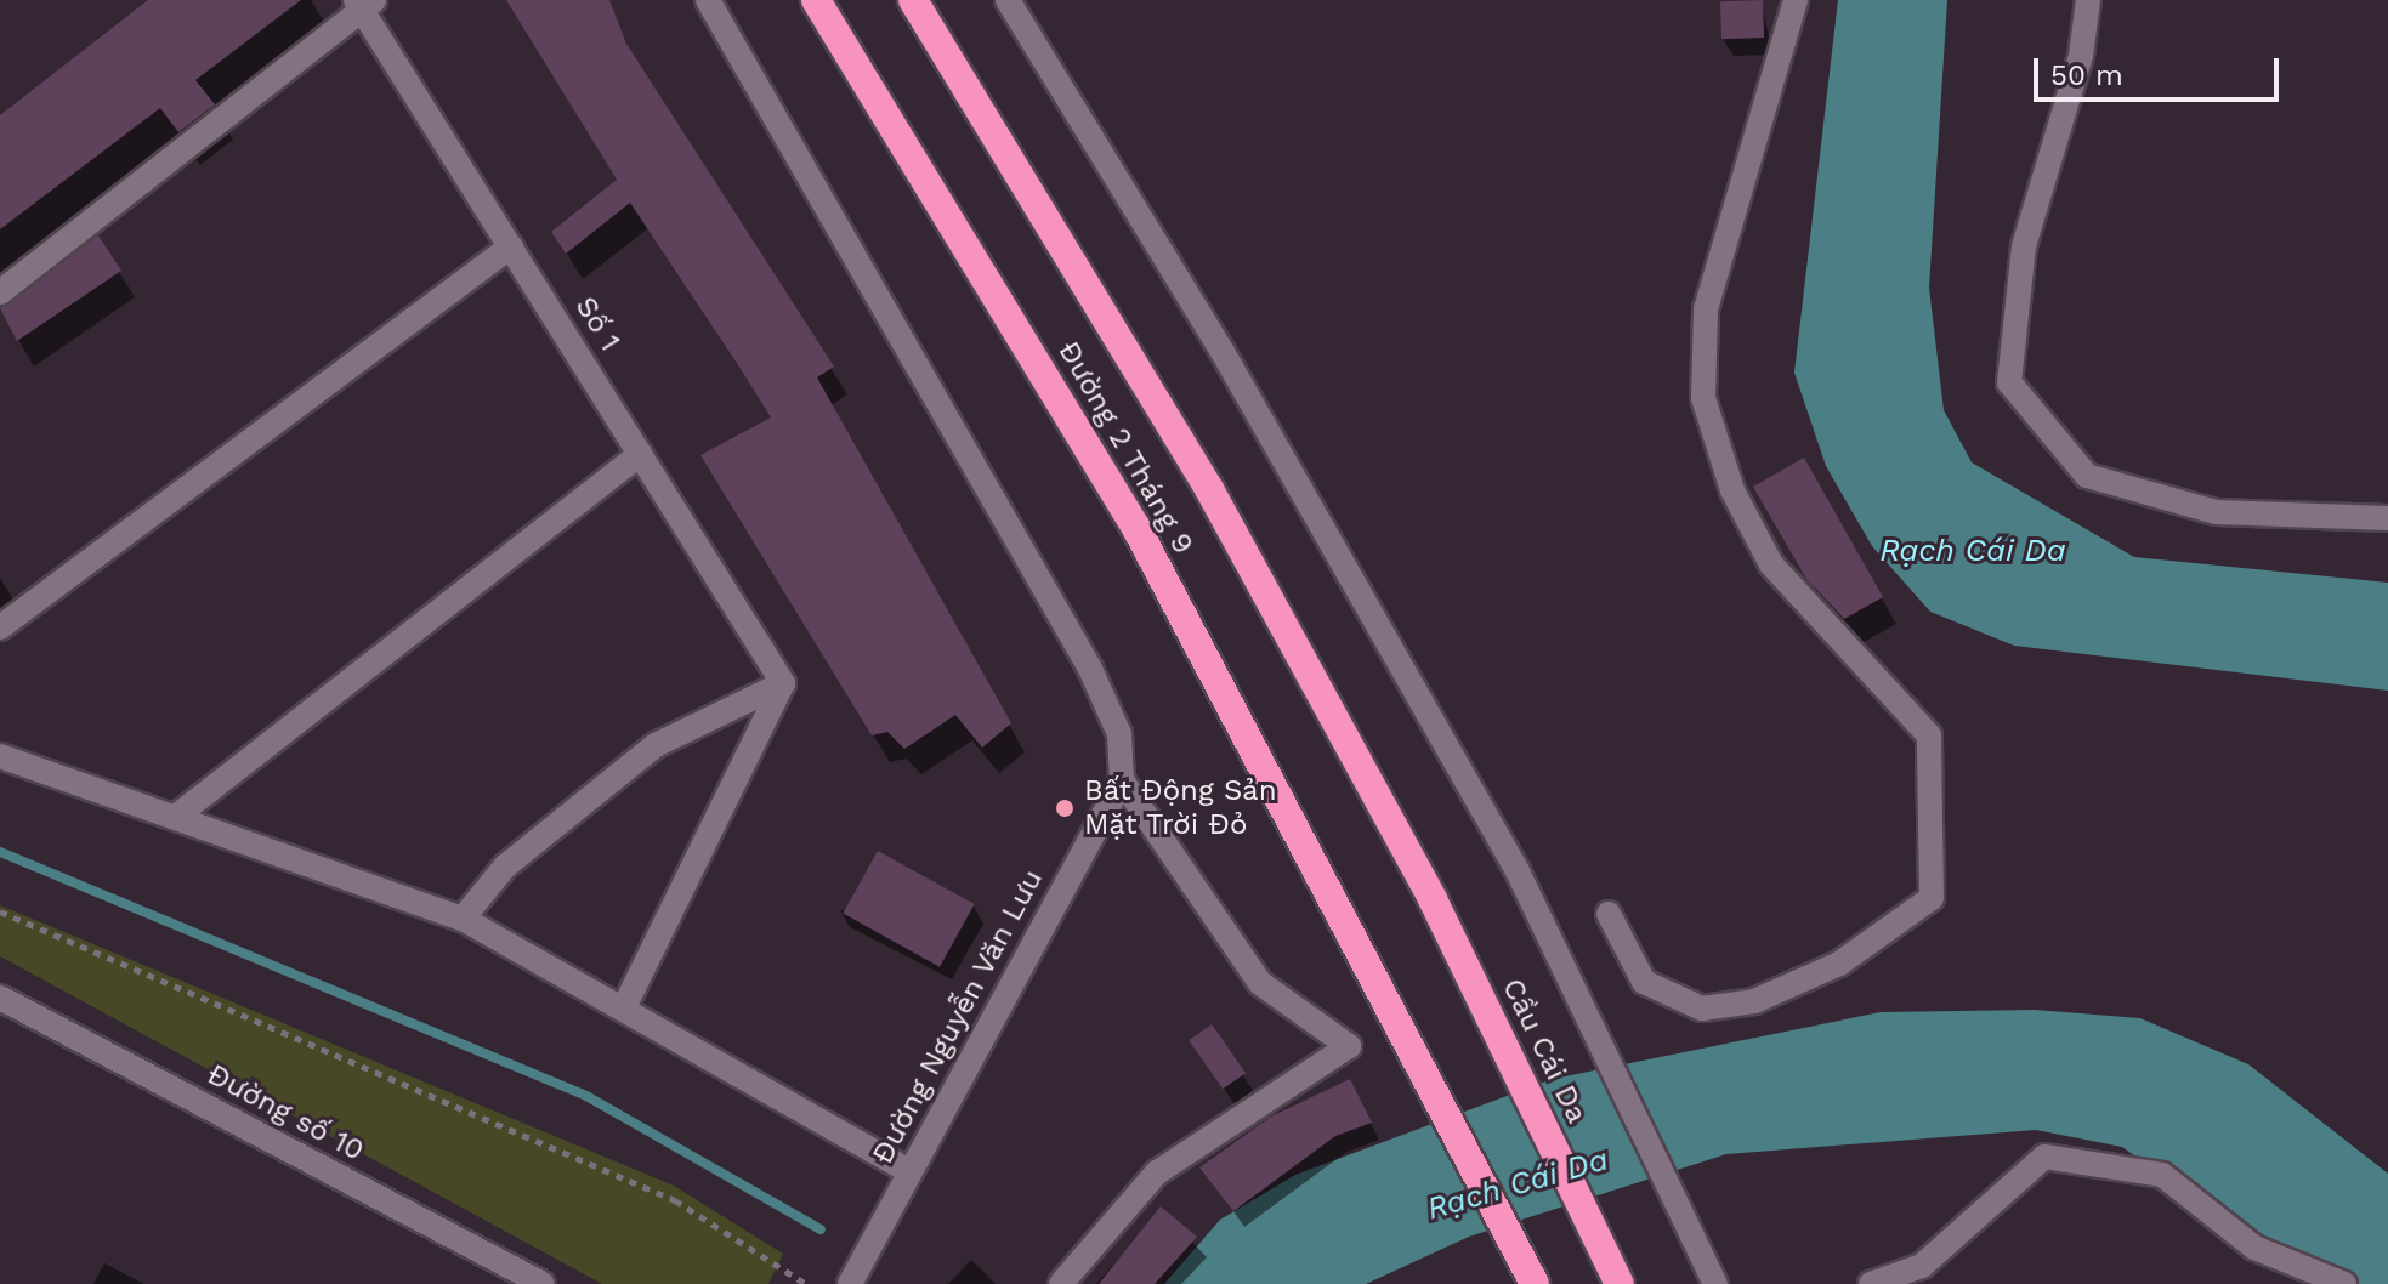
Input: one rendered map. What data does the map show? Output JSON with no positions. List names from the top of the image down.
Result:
{
  "streets": {
    "highway": ["Đường 2 Tháng 9", "Cầu Cái Da"],
    "street": ["Số 1", "Đường Nguyễn Văn Lưu", "Đường số 10"]
  },
  "crossings": [
    ["Đường 2 Tháng 9", "Cầu Cái Da"]
  ],
  "water": ["Rạch Cái Da"],
  "places": ["Bất Động Sản Mặt Trời Đỏ"],
  "scale_bar": "50 m"
}
